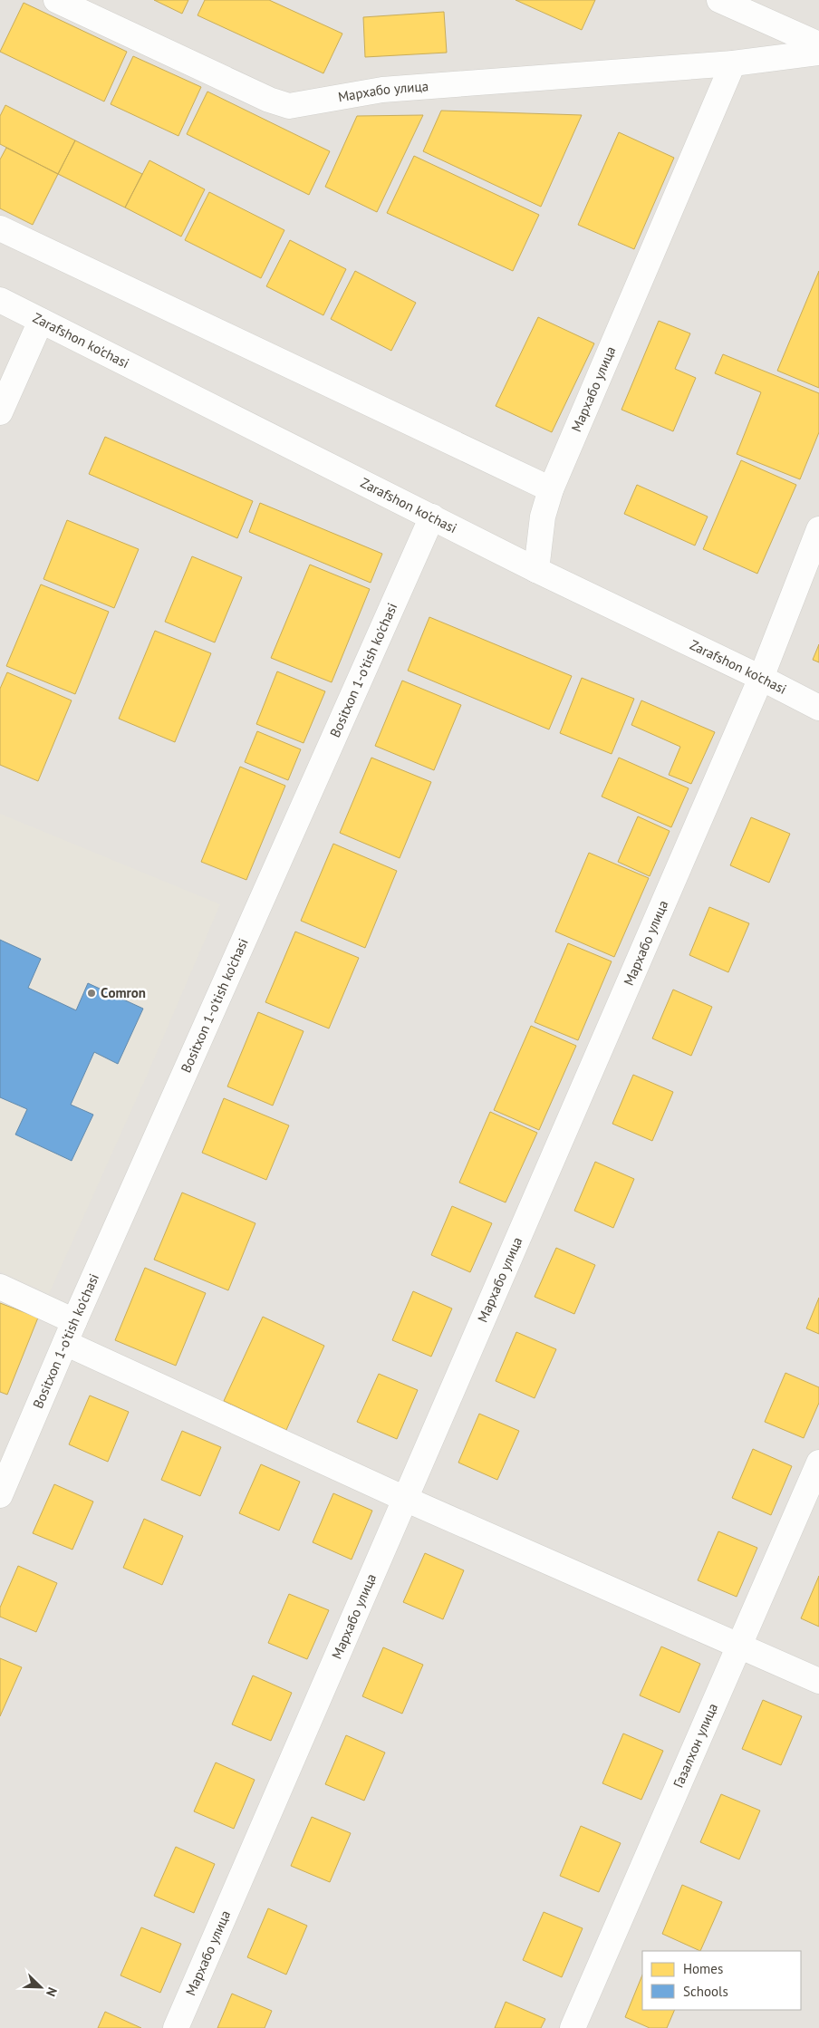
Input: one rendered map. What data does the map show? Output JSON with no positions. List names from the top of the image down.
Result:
{
  "streets": {
    "street": [
      "Мархабо улица",
      "Zarafshon ko'chasi",
      "Bositxon 1-o'tish ko'chasi",
      "Газалхон улица"
    ]
  },
  "crossings": [
    ["Мархабо улица", "Zarafshon ko'chasi"],
    ["Zarafshon ko'chasi", "Bositxon 1-o'tish ko'chasi"]
  ],
  "places": ["Сomron"],
  "legend": ["Homes", "Schools"],
  "north": "bottom right"
}
